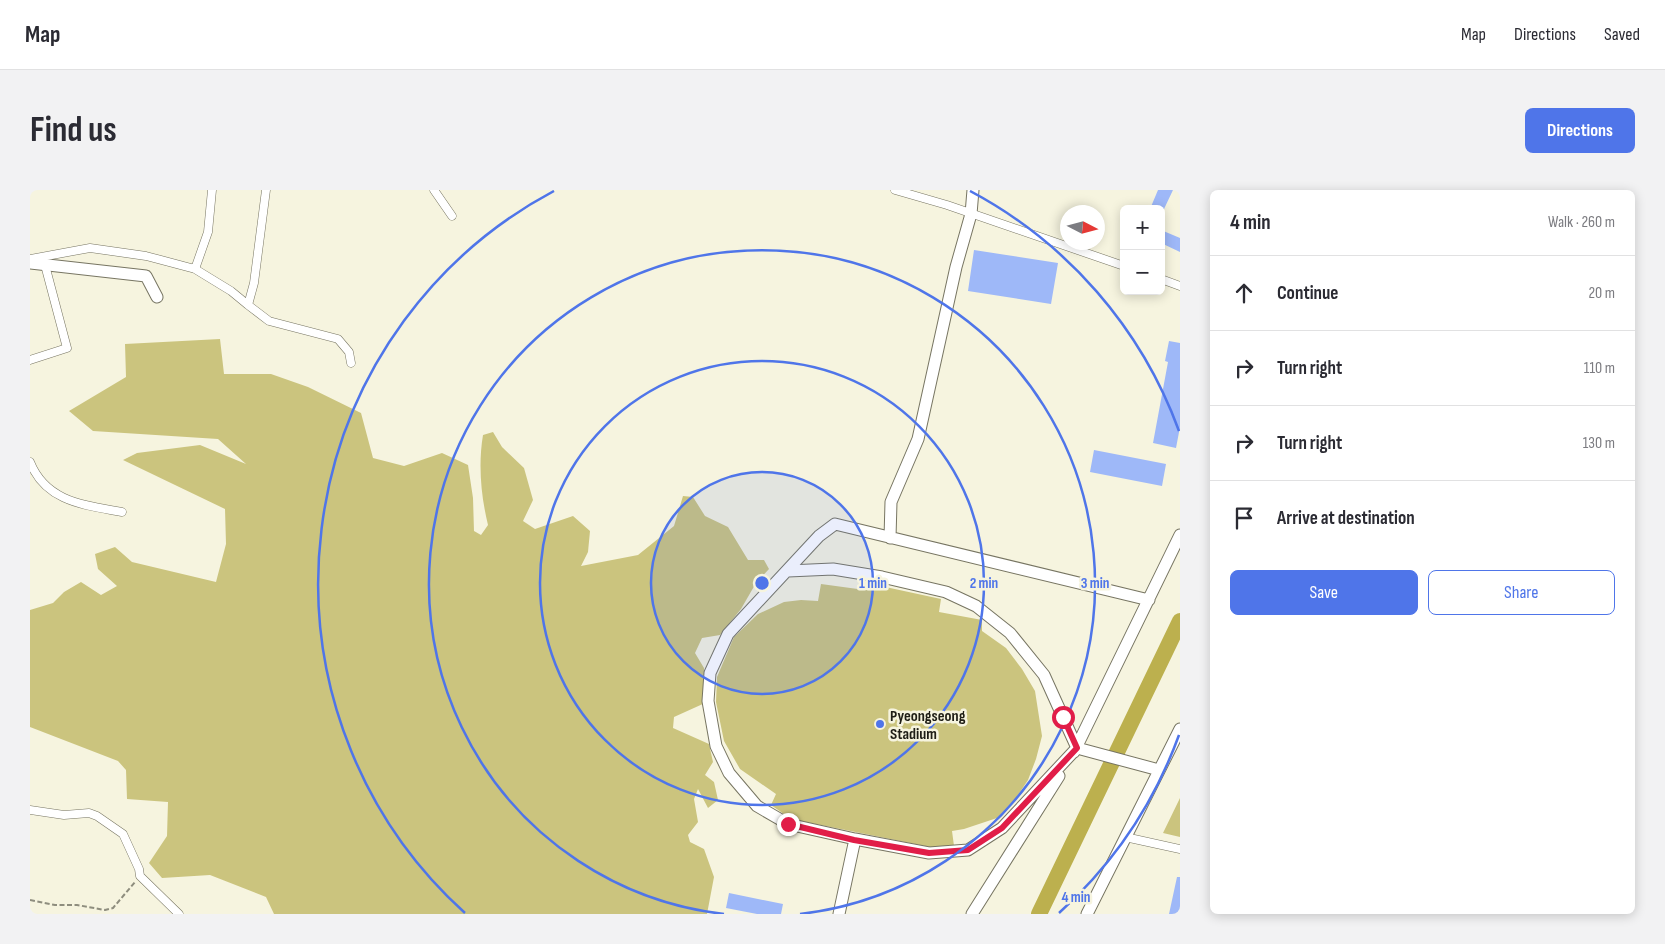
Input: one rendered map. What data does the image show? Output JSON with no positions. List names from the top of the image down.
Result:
{
  "places": ["Pyeongseong Stadium"],
  "north": "right",
  "page": {
    "header": "Map",
    "nav": ["Map", "Directions", "Saved"],
    "buttons": [
      "Directions",
      ["Save", "Share"]
    ],
    "title": "Find us",
    "heading": ["4 min", "Walk · 260 m"],
    "map_buttons": ["+", "−"],
    "list": [
      ["Continue", "20 m"],
      ["Turn right", "110 m"],
      ["Turn right", "130 m"],
      "Arrive at destination"
    ]
  },
  "rings": [
    "1 min",
    "2 min",
    "3 min",
    "4 min"
  ]
}
